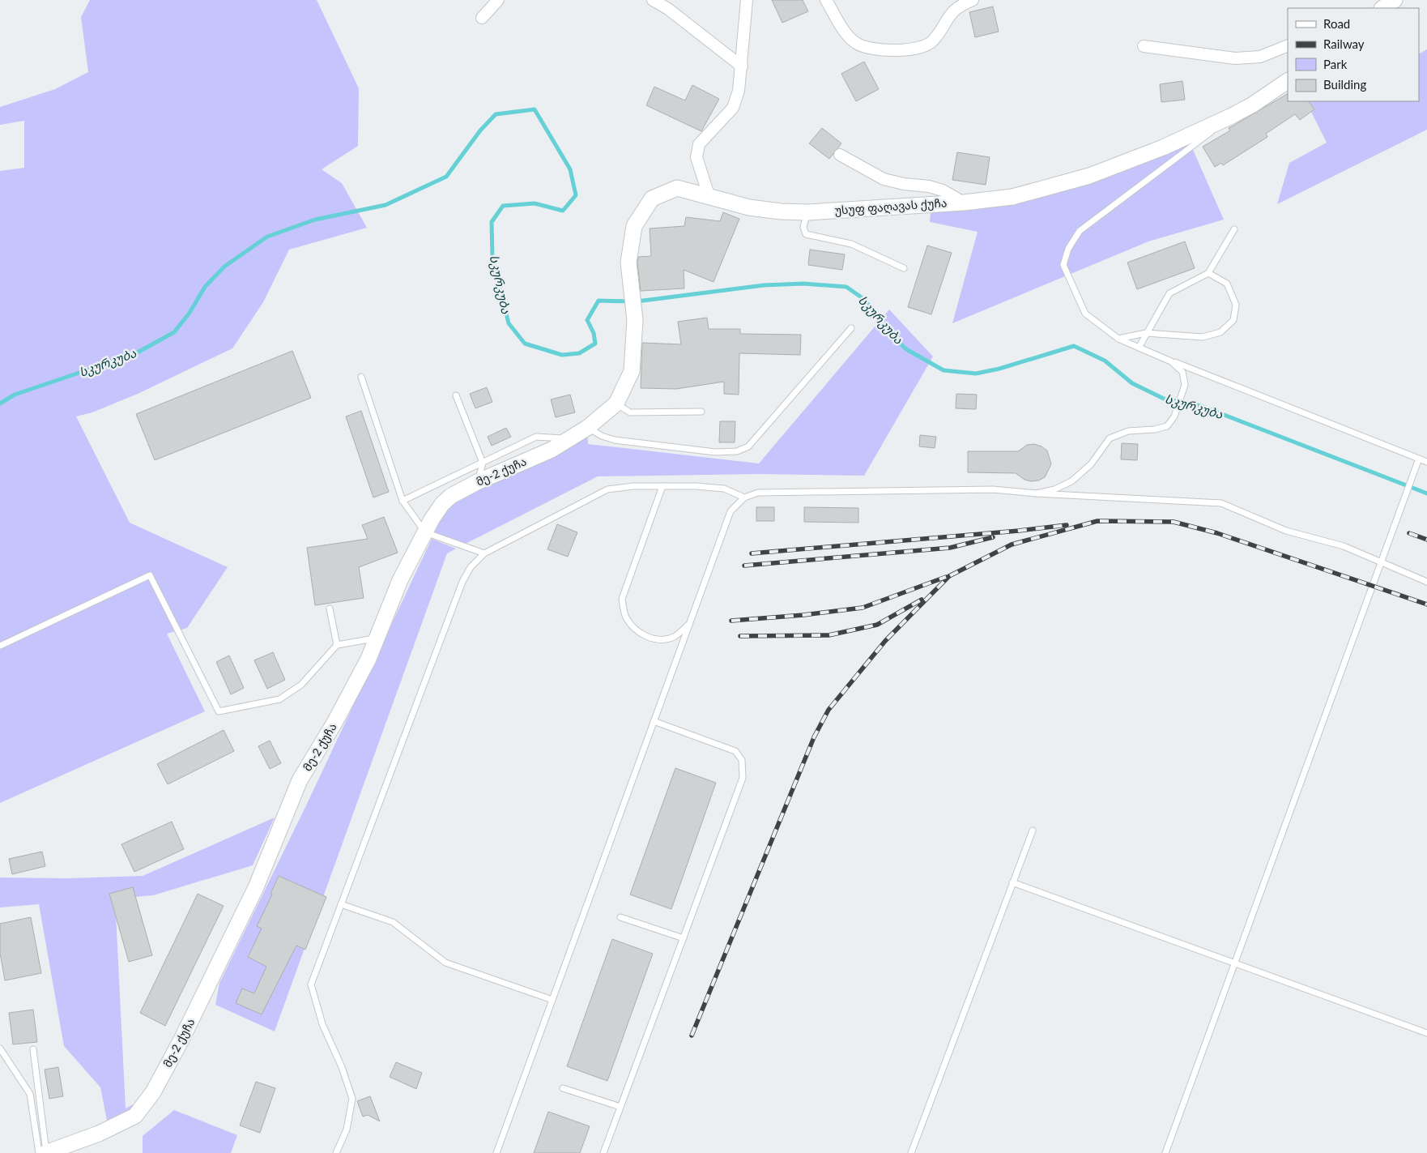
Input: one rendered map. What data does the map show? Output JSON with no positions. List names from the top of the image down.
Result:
{
  "streets": {
    "street": ["უსუფ ფაღავას ქუჩა", "მე-2 ქუჩა"]
  },
  "crossings": [
    ["უსუფ ფაღავას ქუჩა", "მე-2 ქუჩა"]
  ],
  "water": ["სკურკუბა"],
  "legend": [
    "Road",
    "Railway",
    "Park",
    "Building"
  ]
}
